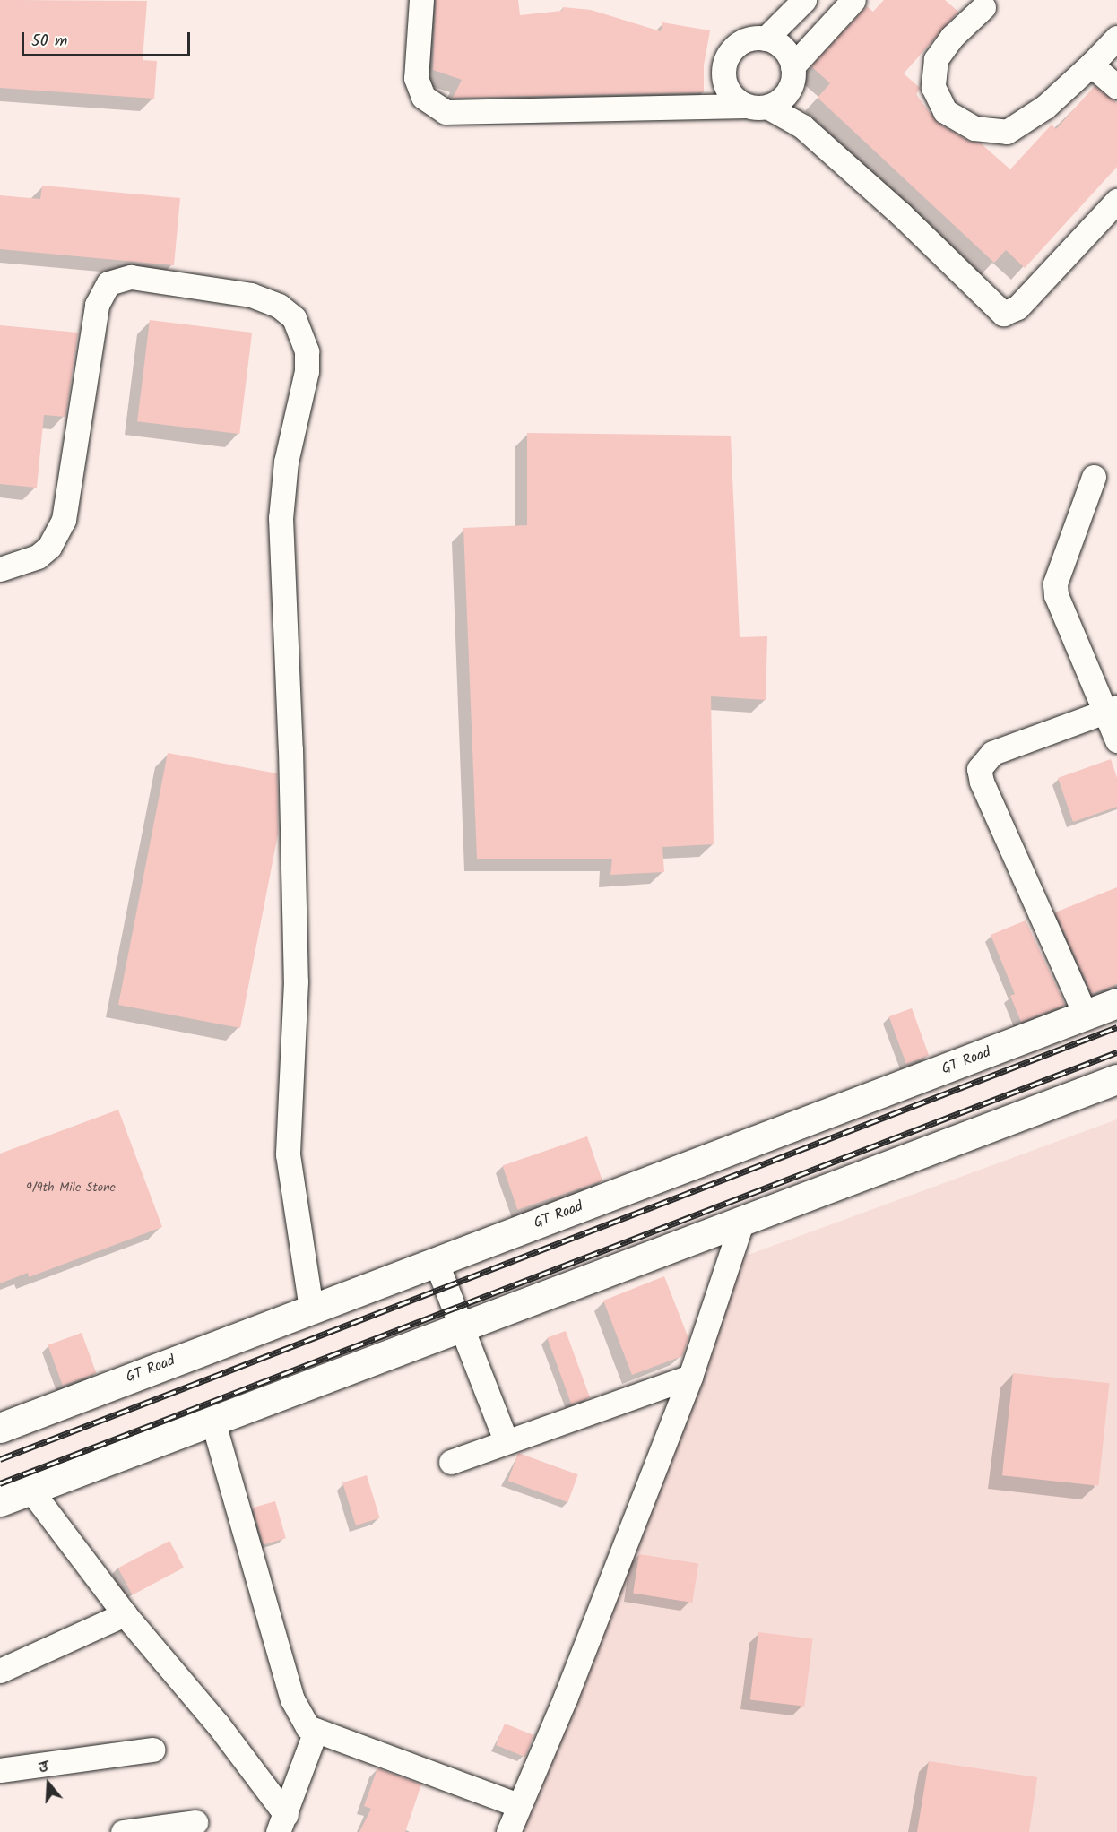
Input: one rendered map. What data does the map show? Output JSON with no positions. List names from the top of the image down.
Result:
{
  "streets": {
    "highway": ["GT Road"]
  },
  "house_numbers": ["9/9th Mile Stone"],
  "scale_bar": "50 m",
  "north": "top"
}
